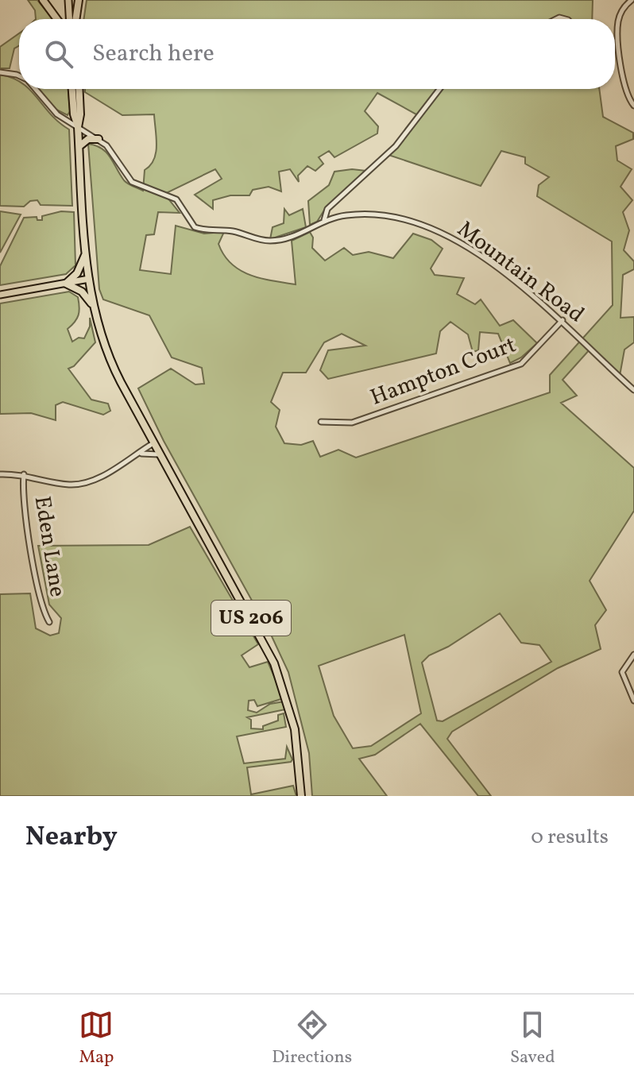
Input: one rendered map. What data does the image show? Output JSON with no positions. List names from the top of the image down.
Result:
{
  "streets": {
    "highway": ["US 206"],
    "street": ["Mountain Road", "Hampton Court", "Eden Lane"]
  },
  "crossings": [
    ["Mountain Road", "Hampton Court"],
    ["Mountain Road", "US 206"]
  ],
  "page": {
    "search": "Search here",
    "heading": ["Nearby", "0 results"],
    "nav": ["Map", "Directions", "Saved"]
  }
}
